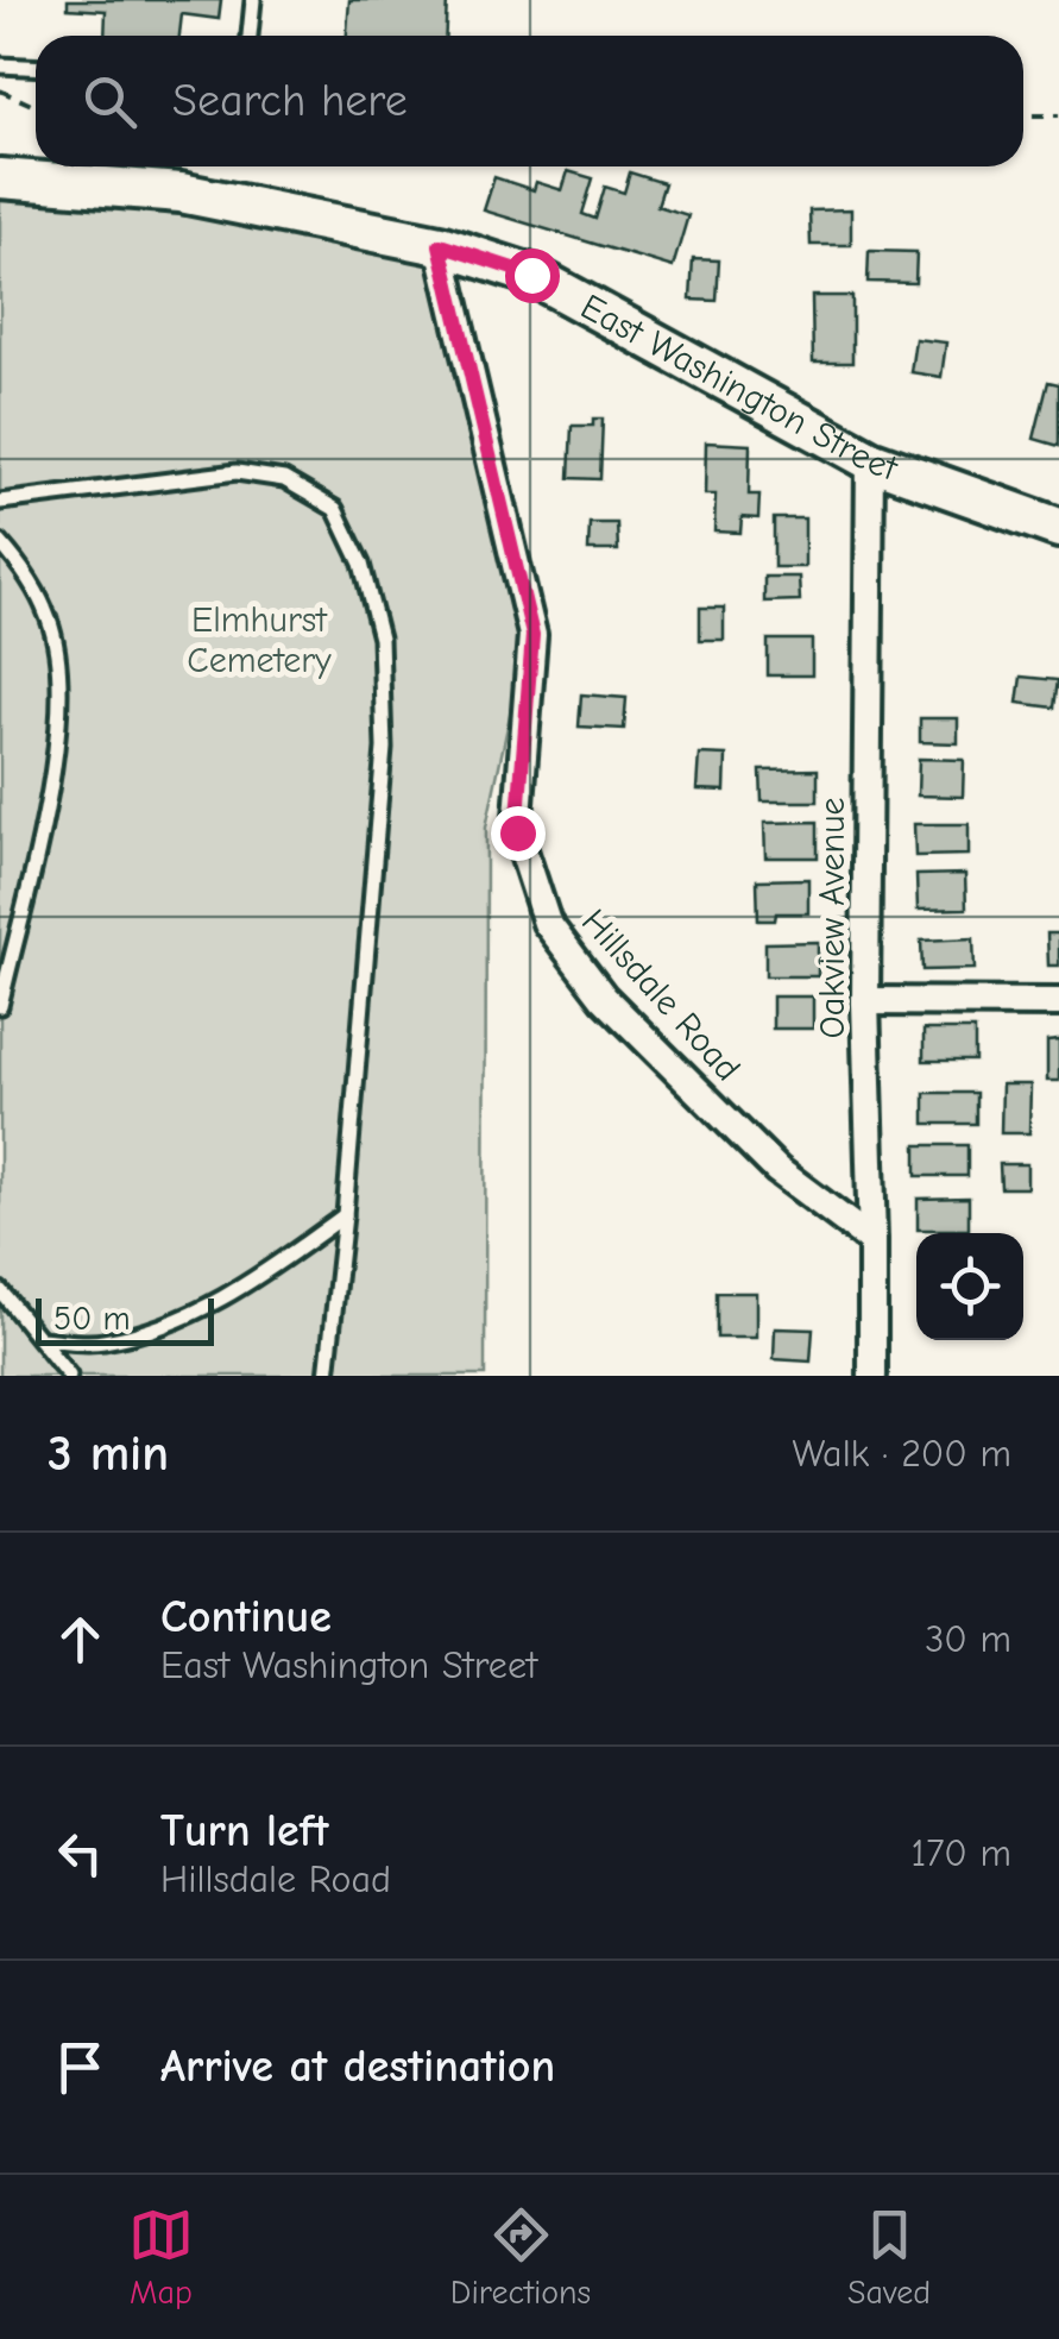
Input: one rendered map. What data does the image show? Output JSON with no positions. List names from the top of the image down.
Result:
{
  "streets": {
    "street": ["East Washington Street", "Oakview Avenue", "Hillsdale Road"]
  },
  "crossings": [
    ["East Washington Street", "Oakview Avenue"],
    ["East Washington Street", "Hillsdale Road"],
    ["Oakview Avenue", "Hillsdale Road"]
  ],
  "parks": ["Elmhurst Cemetery"],
  "scale_bar": "50 m",
  "page": {
    "search": "Search here",
    "scale": "50 m",
    "heading": ["3 min", "Walk · 200 m"],
    "list": [
      ["Continue", "East Washington Street", "30 m"],
      ["Turn left", "Hillsdale Road", "170 m"],
      "Arrive at destination"
    ],
    "nav": ["Map", "Directions", "Saved"]
  }
}
